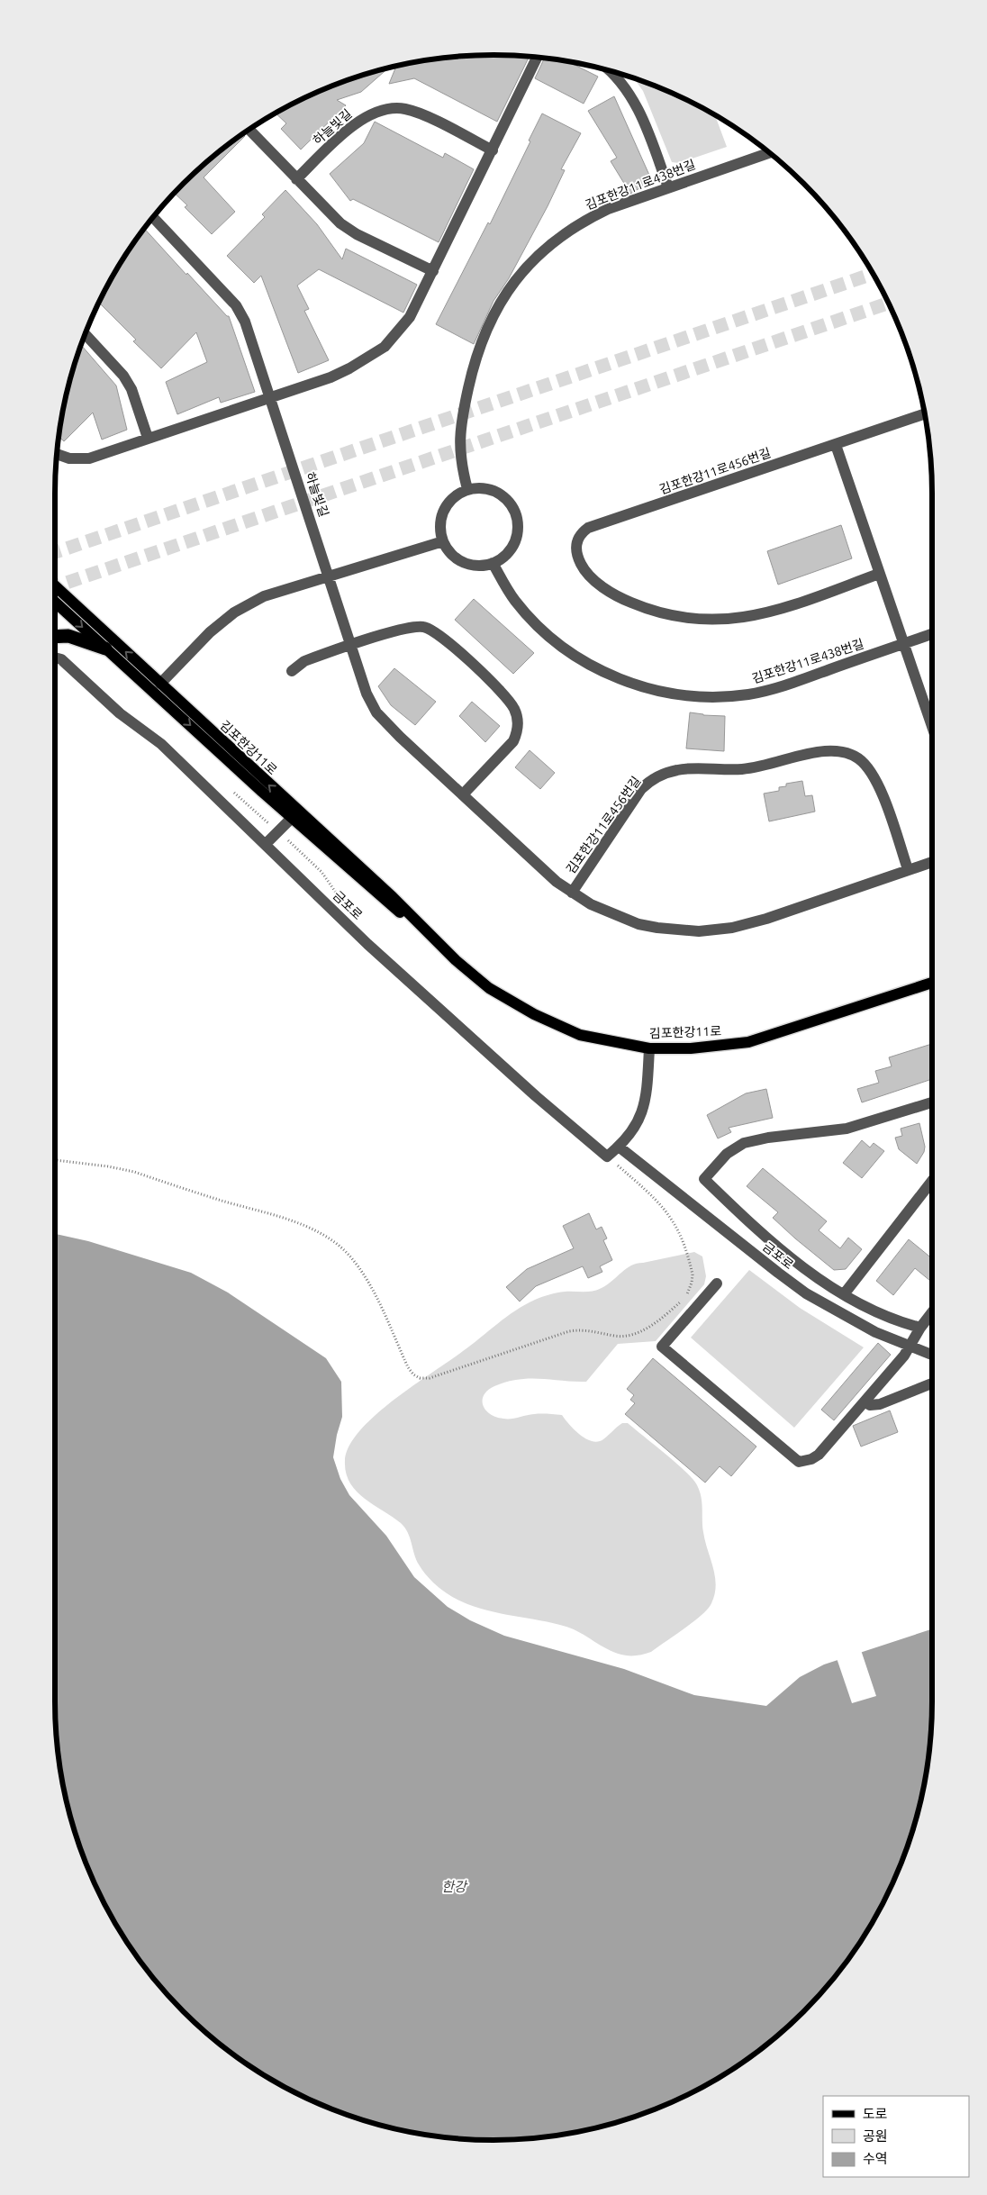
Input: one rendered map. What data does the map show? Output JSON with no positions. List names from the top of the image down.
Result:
{
  "streets": {
    "main road": ["김포한강11로"],
    "street": [
      "하늘빛길",
      "김포한강11로438번길",
      "김포한강11로456번길",
      "금포로"
    ]
  },
  "crossings": [
    ["하늘빛길", "김포한강11로456번길"]
  ],
  "water": ["한강"],
  "legend": ["도로", "공원", "수역"]
}
